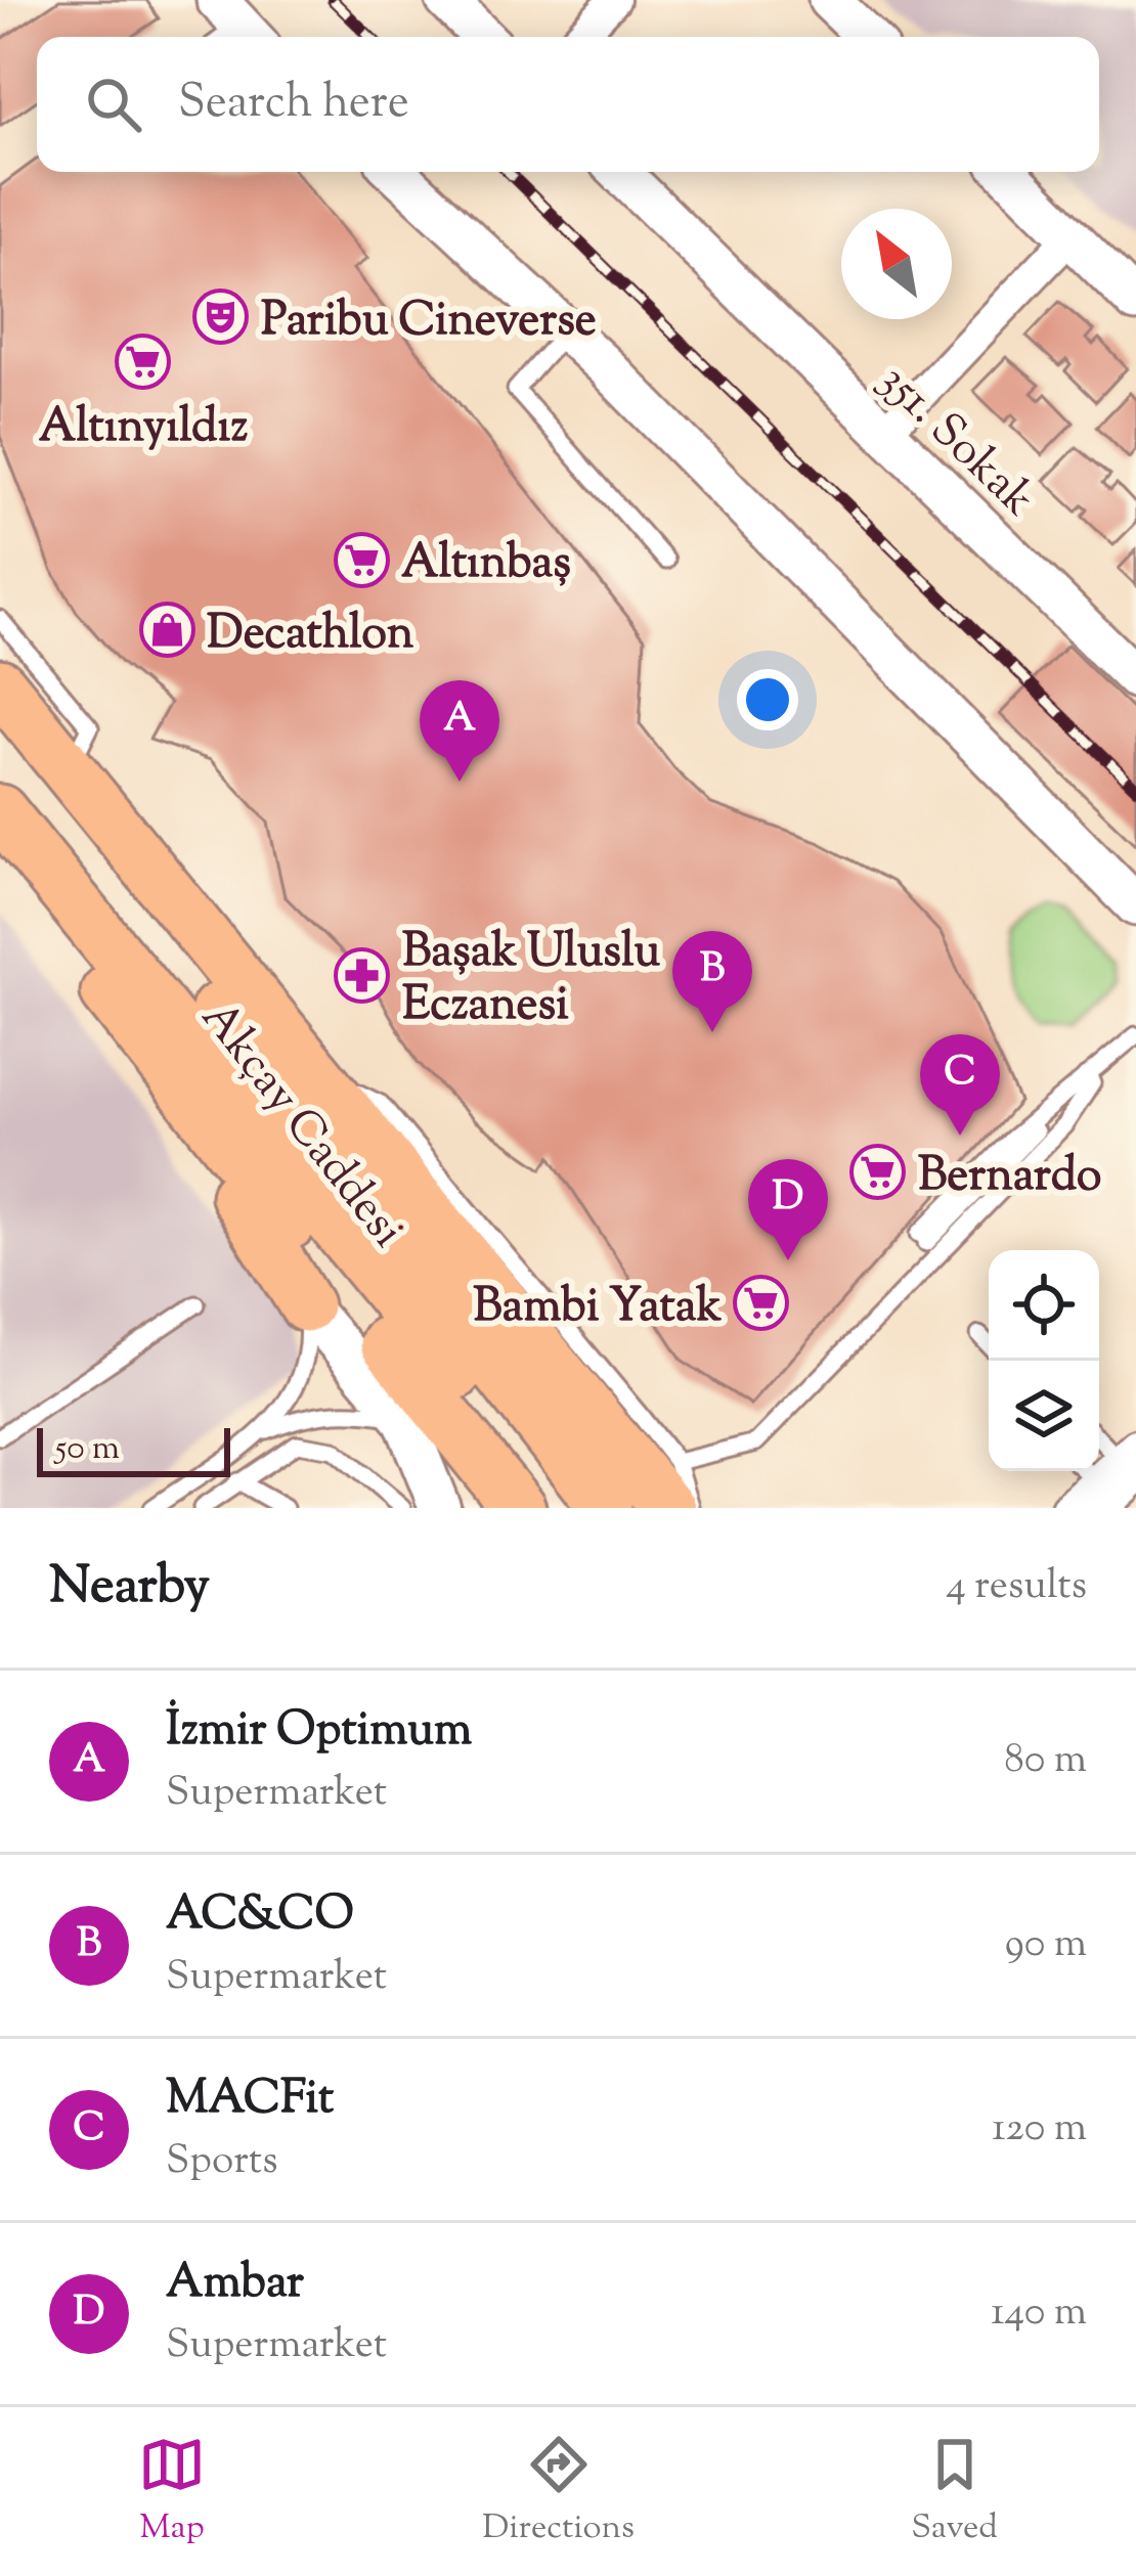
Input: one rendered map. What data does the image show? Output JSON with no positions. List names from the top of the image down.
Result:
{
  "streets": {
    "highway": ["Akçay Caddesi"],
    "street": ["351. Sokak"]
  },
  "places": {
    "theatre": ["Paribu Cineverse"],
    "supermarket": [
      "Altınyıldız",
      "Altınbaş",
      "Bernardo",
      "Bambi Yatak"
    ],
    "shop": ["Decathlon"],
    "pharmacy": ["Başak Uluslu Eczanesi"]
  },
  "scale_bar": "50 m",
  "north": "top left",
  "page": {
    "search": "Search here",
    "pins": [
      "A",
      "B",
      "C",
      "D"
    ],
    "scale": "50 m",
    "heading": ["Nearby", "4 results"],
    "list": [
      {
        "mark": "A",
        "name": "İzmir Optimum",
        "note": "Supermarket",
        "value": "80 m"
      },
      {
        "mark": "B",
        "name": "AC&CO",
        "note": "Supermarket",
        "value": "90 m"
      },
      {
        "mark": "C",
        "name": "MACFit",
        "note": "Sports",
        "value": "120 m"
      },
      {
        "mark": "D",
        "name": "Ambar",
        "note": "Supermarket",
        "value": "140 m"
      }
    ],
    "nav": ["Map", "Directions", "Saved"]
  }
}
